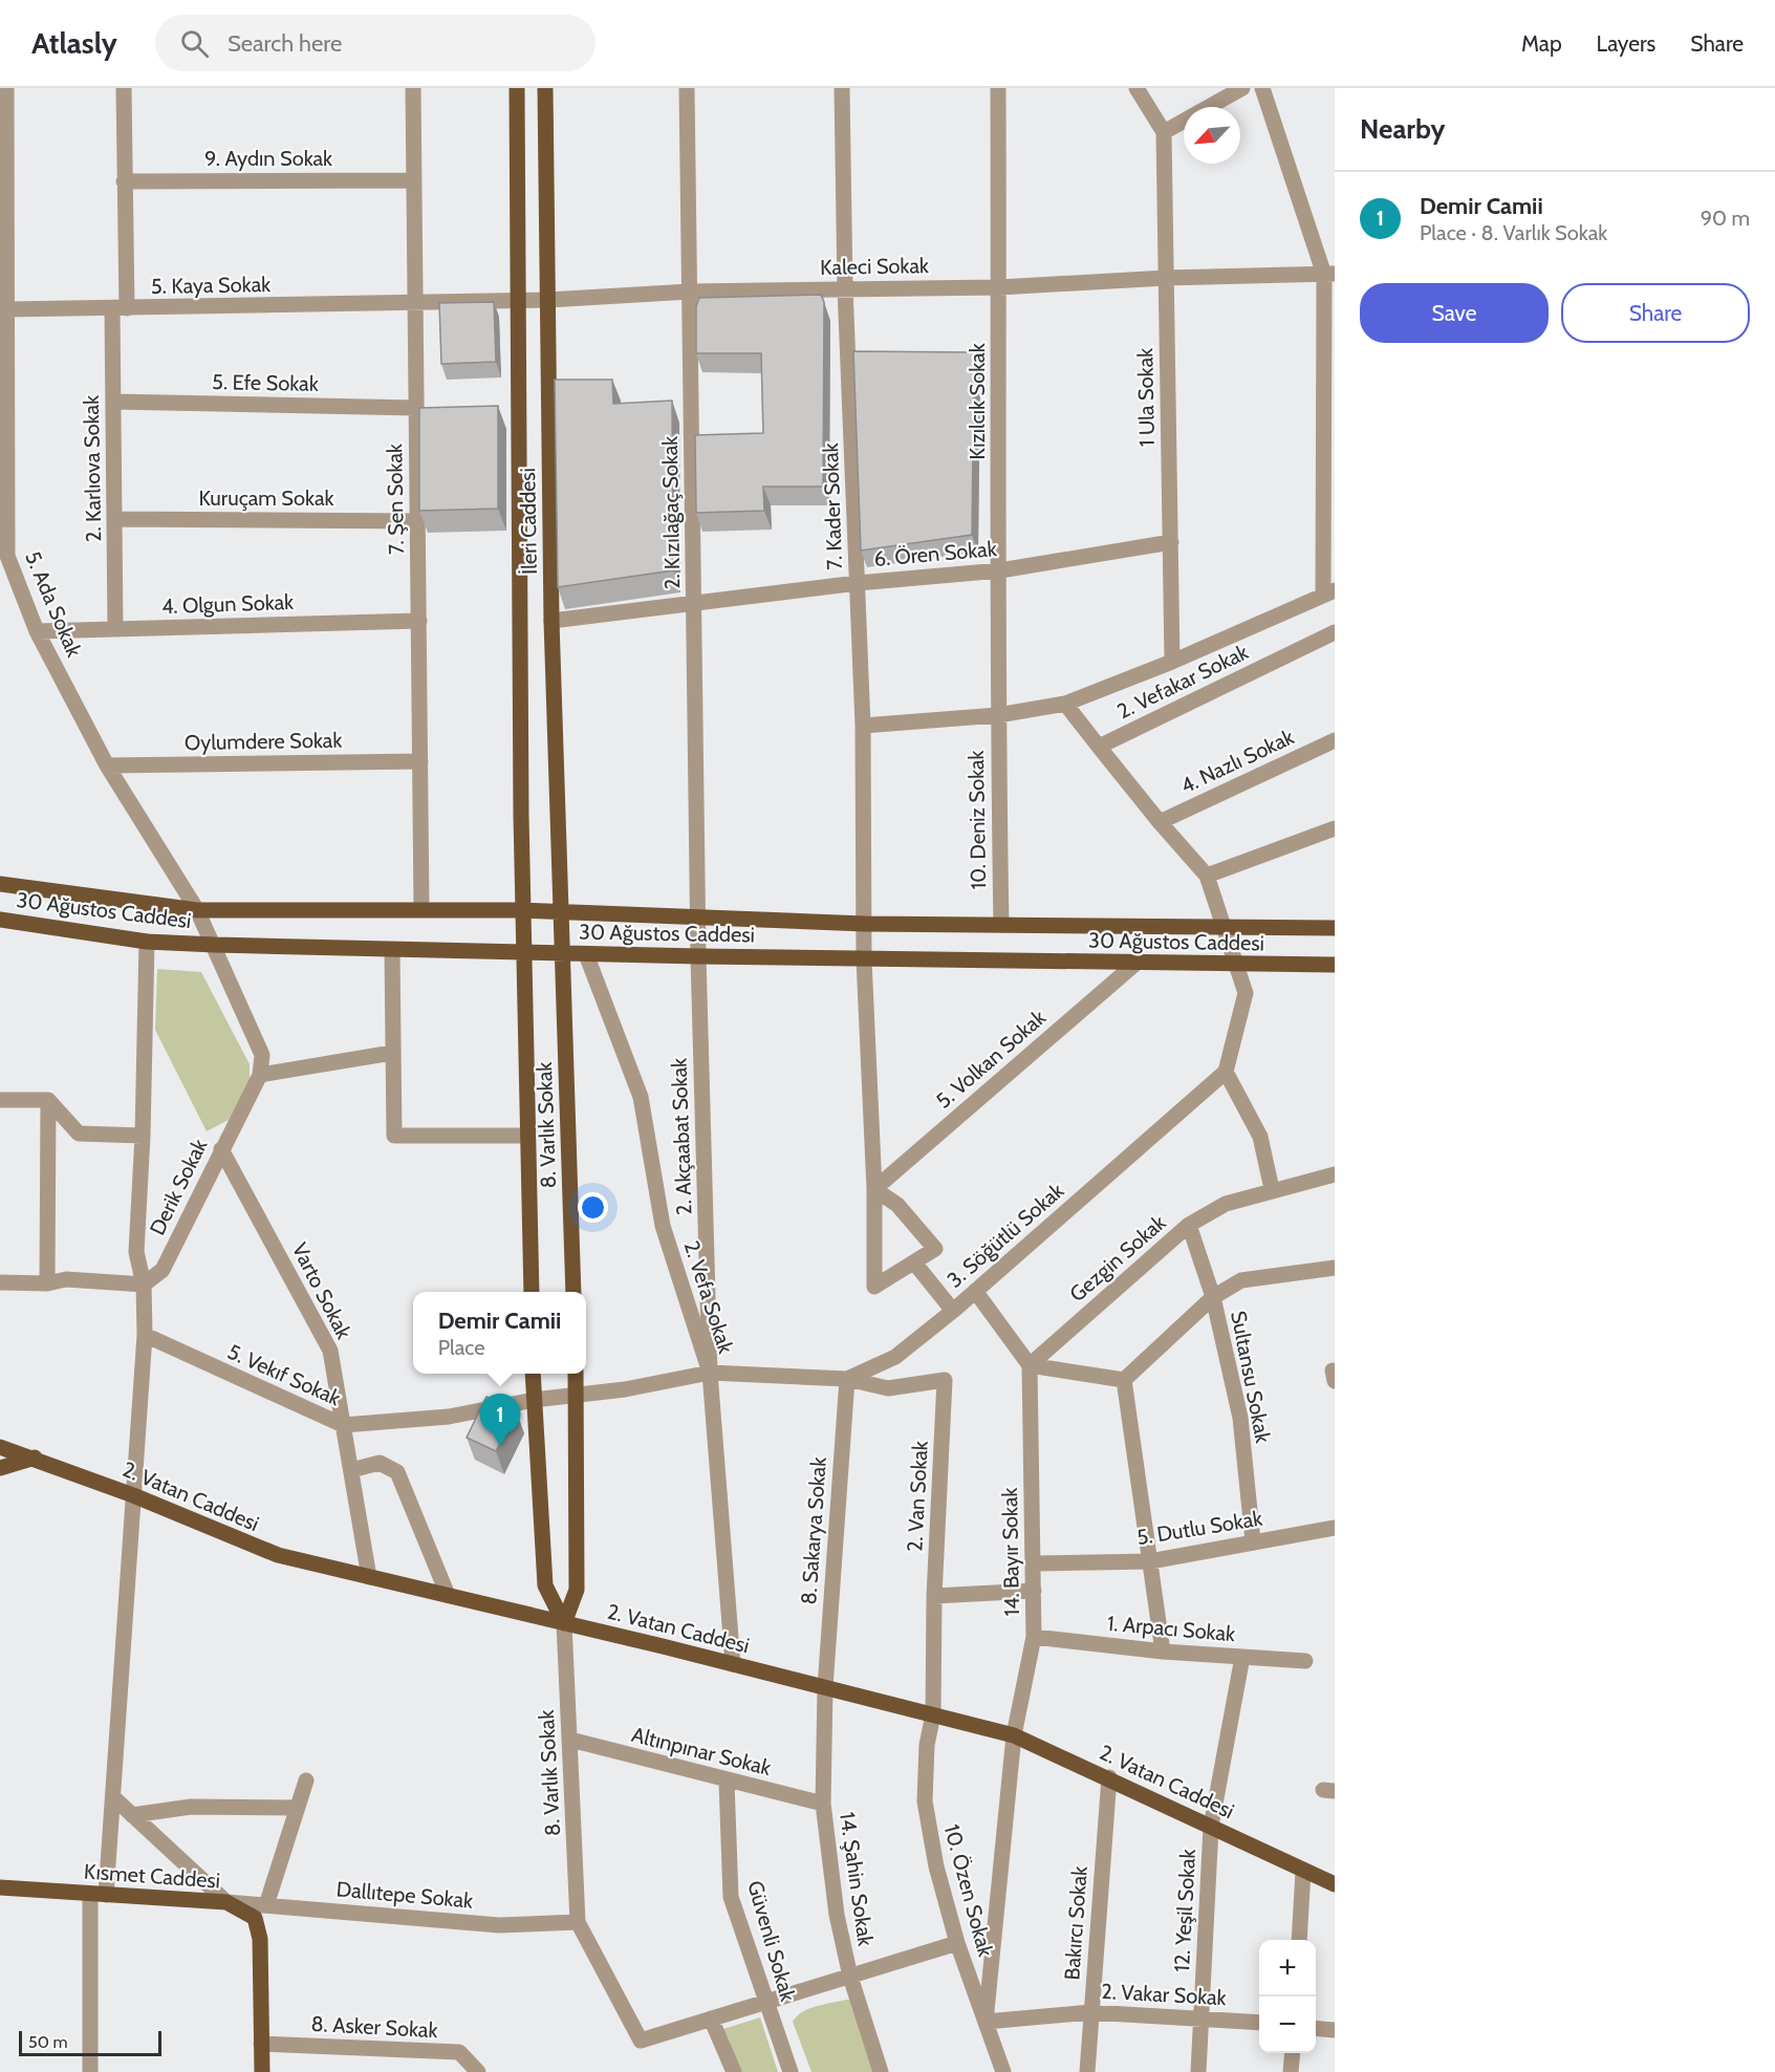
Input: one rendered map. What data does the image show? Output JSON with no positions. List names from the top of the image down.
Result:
{
  "streets": {
    "main road": [
      "İleri Caddesi",
      "30 Ağustos Caddesi",
      "8. Varlık Sokak",
      "2. Vatan Caddesi",
      "Kısmet Caddesi"
    ],
    "street": [
      "9. Aydın Sokak",
      "Kaleci Sokak",
      "5. Kaya Sokak",
      "5. Efe Sokak",
      "1 Ula Sokak",
      "Kızılcık Sokak",
      "2. Karlıova Sokak",
      "Kuruçam Sokak",
      "7. Şen Sokak",
      "7. Kader Sokak",
      "2. Kızılağaç Sokak",
      "6. Ören Sokak",
      "5. Ada Sokak",
      "4. Olgun Sokak",
      "2. Vefakar Sokak",
      "Oylumdere Sokak",
      "4. Nazlı Sokak",
      "10. Deniz Sokak",
      "5. Volkan Sokak",
      "2. Akçaabat Sokak",
      "Derik Sokak",
      "3. Söğütlü Sokak",
      "Gezgin Sokak",
      "Varto Sokak",
      "2. Vefa Sokak",
      "5. Vekıf Sokak",
      "Sultansu Sokak",
      "2. Van Sokak",
      "5. Dutlu Sokak",
      "8. Sakarya Sokak",
      "14. Bayır Sokak",
      "1. Arpacı Sokak",
      "Altınpınar Sokak",
      "14. Şahin Sokak",
      "10. Özen Sokak",
      "Dallıtepe Sokak",
      "12. Yeşil Sokak",
      "Bakırcı Sokak",
      "Güvenli Sokak",
      "2. Vakar Sokak",
      "8. Asker Sokak"
    ]
  },
  "crossings": [
    ["9. Aydın Sokak", "2. Karlıova Sokak"],
    ["9. Aydın Sokak", "7. Şen Sokak"],
    ["Kaleci Sokak", "5. Kaya Sokak"],
    ["Kaleci Sokak", "1 Ula Sokak"],
    ["Kaleci Sokak", "Kızılcık Sokak"],
    ["Kaleci Sokak", "7. Şen Sokak"],
    ["Kaleci Sokak", "7. Kader Sokak"],
    ["Kaleci Sokak", "2. Kızılağaç Sokak"],
    ["Kaleci Sokak", "İleri Caddesi"],
    ["5. Kaya Sokak", "2. Karlıova Sokak"],
    ["5. Kaya Sokak", "7. Şen Sokak"],
    ["5. Kaya Sokak", "5. Ada Sokak"],
    ["5. Efe Sokak", "2. Karlıova Sokak"],
    ["5. Efe Sokak", "7. Şen Sokak"],
    ["1 Ula Sokak", "6. Ören Sokak"],
    ["Kızılcık Sokak", "6. Ören Sokak"],
    ["Kızılcık Sokak", "10. Deniz Sokak"],
    ["2. Karlıova Sokak", "Kuruçam Sokak"],
    ["2. Karlıova Sokak", "4. Olgun Sokak"],
    ["Kuruçam Sokak", "7. Şen Sokak"],
    ["7. Şen Sokak", "4. Olgun Sokak"],
    ["7. Şen Sokak", "Oylumdere Sokak"],
    ["7. Şen Sokak", "30 Ağustos Caddesi"],
    ["7. Kader Sokak", "6. Ören Sokak"],
    ["7. Kader Sokak", "30 Ağustos Caddesi"],
    ["2. Kızılağaç Sokak", "6. Ören Sokak"],
    ["2. Kızılağaç Sokak", "30 Ağustos Caddesi"],
    ["2. Kızılağaç Sokak", "2. Akçaabat Sokak"],
    ["İleri Caddesi", "6. Ören Sokak"],
    ["İleri Caddesi", "30 Ağustos Caddesi"],
    ["İleri Caddesi", "8. Varlık Sokak"],
    ["5. Ada Sokak", "4. Olgun Sokak"],
    ["5. Ada Sokak", "Oylumdere Sokak"],
    ["5. Ada Sokak", "30 Ağustos Caddesi"],
    ["10. Deniz Sokak", "30 Ağustos Caddesi"],
    ["30 Ağustos Caddesi", "5. Volkan Sokak"],
    ["30 Ağustos Caddesi", "8. Varlık Sokak"],
    ["30 Ağustos Caddesi", "2. Akçaabat Sokak"],
    ["30 Ağustos Caddesi", "2. Vefa Sokak"],
    ["8. Varlık Sokak", "5. Vekıf Sokak"],
    ["8. Varlık Sokak", "2. Vatan Caddesi"],
    ["8. Varlık Sokak", "Altınpınar Sokak"],
    ["8. Varlık Sokak", "Dallıtepe Sokak"],
    ["2. Akçaabat Sokak", "3. Söğütlü Sokak"],
    ["2. Akçaabat Sokak", "2. Vefa Sokak"],
    ["2. Akçaabat Sokak", "5. Vekıf Sokak"],
    ["Derik Sokak", "Varto Sokak"],
    ["3. Söğütlü Sokak", "2. Vefa Sokak"],
    ["3. Söğütlü Sokak", "5. Vekıf Sokak"],
    ["3. Söğütlü Sokak", "2. Van Sokak"],
    ["3. Söğütlü Sokak", "8. Sakarya Sokak"],
    ["Gezgin Sokak", "Sultansu Sokak"],
    ["Gezgin Sokak", "14. Bayır Sokak"],
    ["Varto Sokak", "5. Vekıf Sokak"],
    ["Varto Sokak", "2. Vatan Caddesi"],
    ["2. Vefa Sokak", "5. Vekıf Sokak"],
    ["2. Vefa Sokak", "2. Vatan Caddesi"],
    ["Sultansu Sokak", "5. Dutlu Sokak"],
    ["2. Vatan Caddesi", "2. Van Sokak"],
    ["2. Vatan Caddesi", "8. Sakarya Sokak"],
    ["2. Vatan Caddesi", "14. Bayır Sokak"],
    ["2. Vatan Caddesi", "14. Şahin Sokak"],
    ["2. Vatan Caddesi", "10. Özen Sokak"],
    ["2. Vatan Caddesi", "12. Yeşil Sokak"],
    ["2. Vatan Caddesi", "Bakırcı Sokak"],
    ["2. Van Sokak", "8. Sakarya Sokak"],
    ["2. Van Sokak", "10. Özen Sokak"],
    ["5. Dutlu Sokak", "14. Bayır Sokak"],
    ["8. Sakarya Sokak", "14. Şahin Sokak"],
    ["14. Bayır Sokak", "1. Arpacı Sokak"],
    ["14. Bayır Sokak", "10. Özen Sokak"],
    ["14. Bayır Sokak", "2. Vakar Sokak"],
    ["1. Arpacı Sokak", "12. Yeşil Sokak"],
    ["Altınpınar Sokak", "14. Şahin Sokak"],
    ["Altınpınar Sokak", "Güvenli Sokak"],
    ["Kısmet Caddesi", "Dallıtepe Sokak"],
    ["Kısmet Caddesi", "8. Asker Sokak"],
    ["10. Özen Sokak", "2. Vakar Sokak"],
    ["12. Yeşil Sokak", "2. Vakar Sokak"],
    ["Bakırcı Sokak", "2. Vakar Sokak"]
  ],
  "scale_bar": "50 m",
  "north": "bottom left",
  "page": {
    "header": "Atlasly",
    "search": "Search here",
    "nav": ["Map", "Layers", "Share"],
    "heading": "Nearby",
    "list": [
      {
        "mark": "1",
        "name": "Demir Camii",
        "note": "Place · 8. Varlık Sokak",
        "value": "90 m"
      }
    ],
    "buttons": ["Save", "Share"],
    "popup": ["Demir Camii", "Place"],
    "pins": "1",
    "map_buttons": ["+", "−"],
    "scale": "50 m"
  }
}
